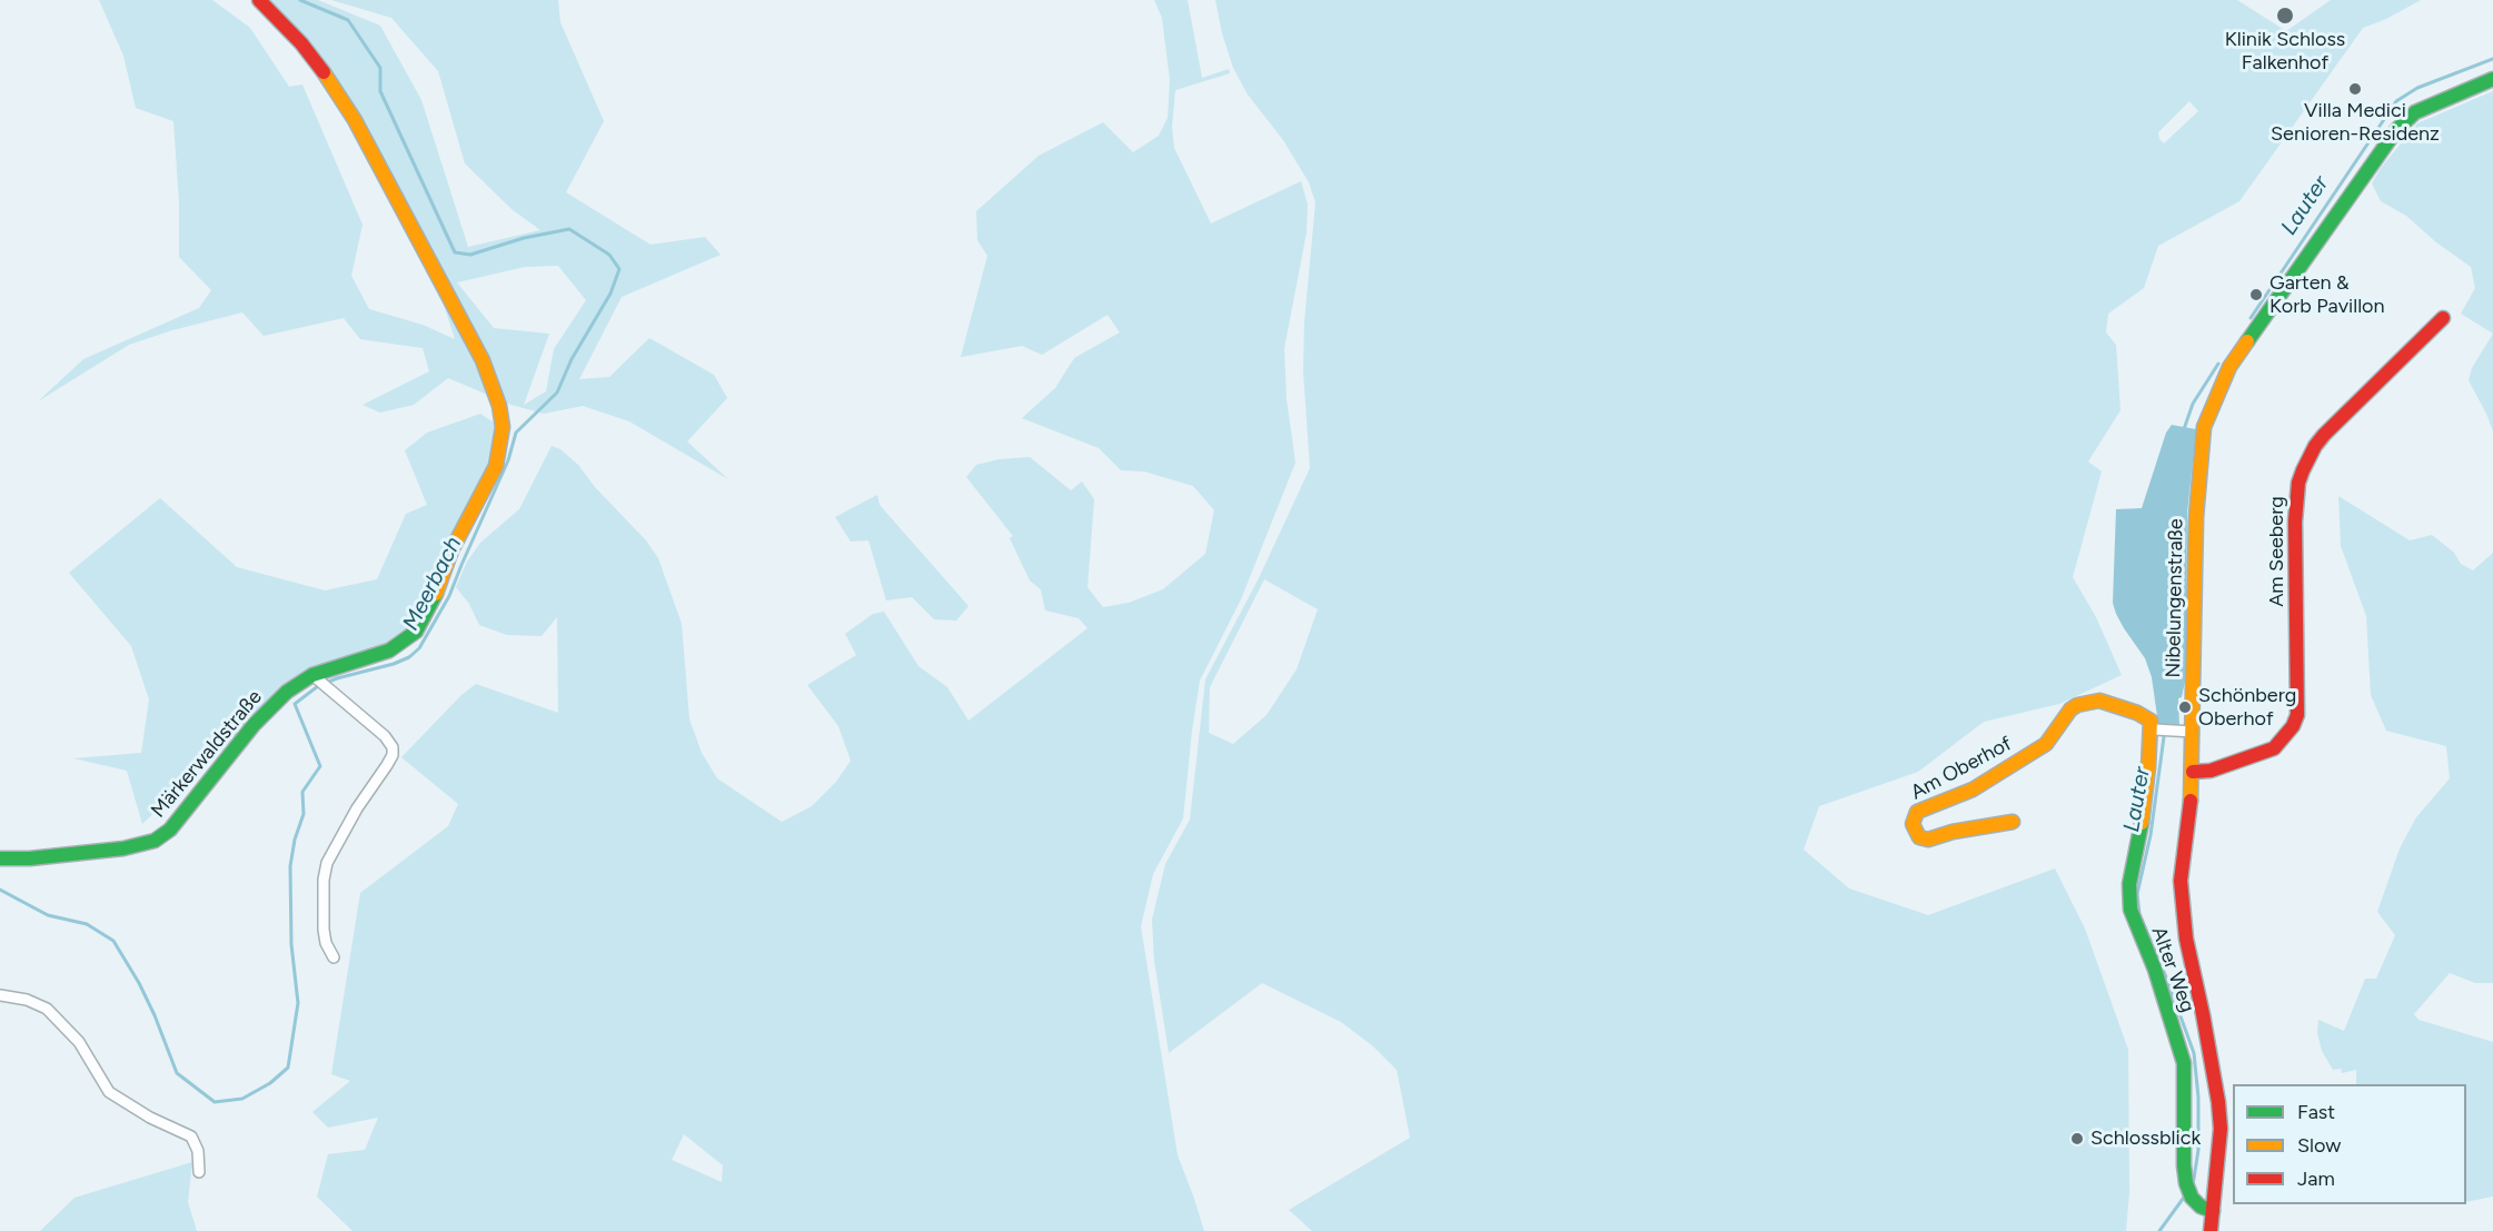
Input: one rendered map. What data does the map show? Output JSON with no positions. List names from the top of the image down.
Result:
{
  "streets": {
    "street": [
      "Am Seeberg",
      "Nibelungenstraße",
      "Märkerwaldstraße",
      "Am Oberhof",
      "Alter Weg"
    ]
  },
  "crossings": [
    ["Am Seeberg", "Nibelungenstraße"],
    ["Nibelungenstraße", "Alter Weg"],
    ["Am Oberhof", "Alter Weg"]
  ],
  "water": ["Lauter", "Meerbach"],
  "places": [
    "Klinik Schloss Falkenhof",
    "Villa Medici Senioren-Residenz",
    "Garten & Korb Pavillon",
    "Schönberg Oberhof",
    "Schlossblick"
  ],
  "legend": ["Fast", "Slow", "Jam"]
}
